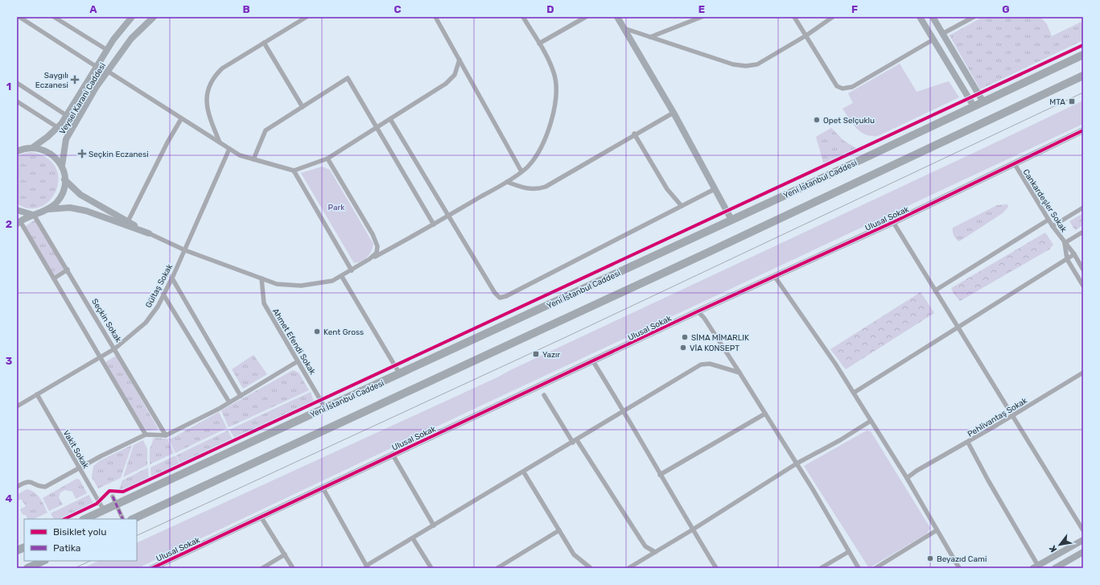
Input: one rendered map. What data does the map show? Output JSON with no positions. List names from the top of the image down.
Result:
{
  "streets": {
    "highway": ["Yeni İstanbul Caddesi"],
    "street": [
      "Veysel Karani Caddesi",
      "Cankardeşler Sokak",
      "Ulusal Sokak",
      "Gültaş Sokak",
      "Seçkin Sokak",
      "Ahmet Efendi Sokak",
      "Pehlivantaş Sokak",
      "Vakit Sokak"
    ]
  },
  "crossings": [
    ["Yeni İstanbul Caddesi", "Ahmet Efendi Sokak"],
    ["Yeni İstanbul Caddesi", "Vakit Sokak"],
    ["Cankardeşler Sokak", "Ulusal Sokak"],
    ["Gültaş Sokak", "Seçkin Sokak"],
    ["Gültaş Sokak", "Vakit Sokak"]
  ],
  "parks": ["Park"],
  "places": {
    "health": ["Saygılı Eczanesi", "Seçkin Eczanesi"],
    "transit": ["MTA", "Yazır"],
    "other": [
      "Opet Selçuklu",
      "Kent Gross",
      "SİMA MİMARLIK",
      "VİA KONSEPT",
      "Beyazıd Cami"
    ]
  },
  "legend": ["Bisiklet yolu", "Patika"],
  "north": "bottom left",
  "grid": {
    "columns": [
      "A",
      "B",
      "C",
      "D",
      "E",
      "F",
      "G"
    ],
    "rows": [
      "1",
      "2",
      "3",
      "4"
    ]
  }
}
